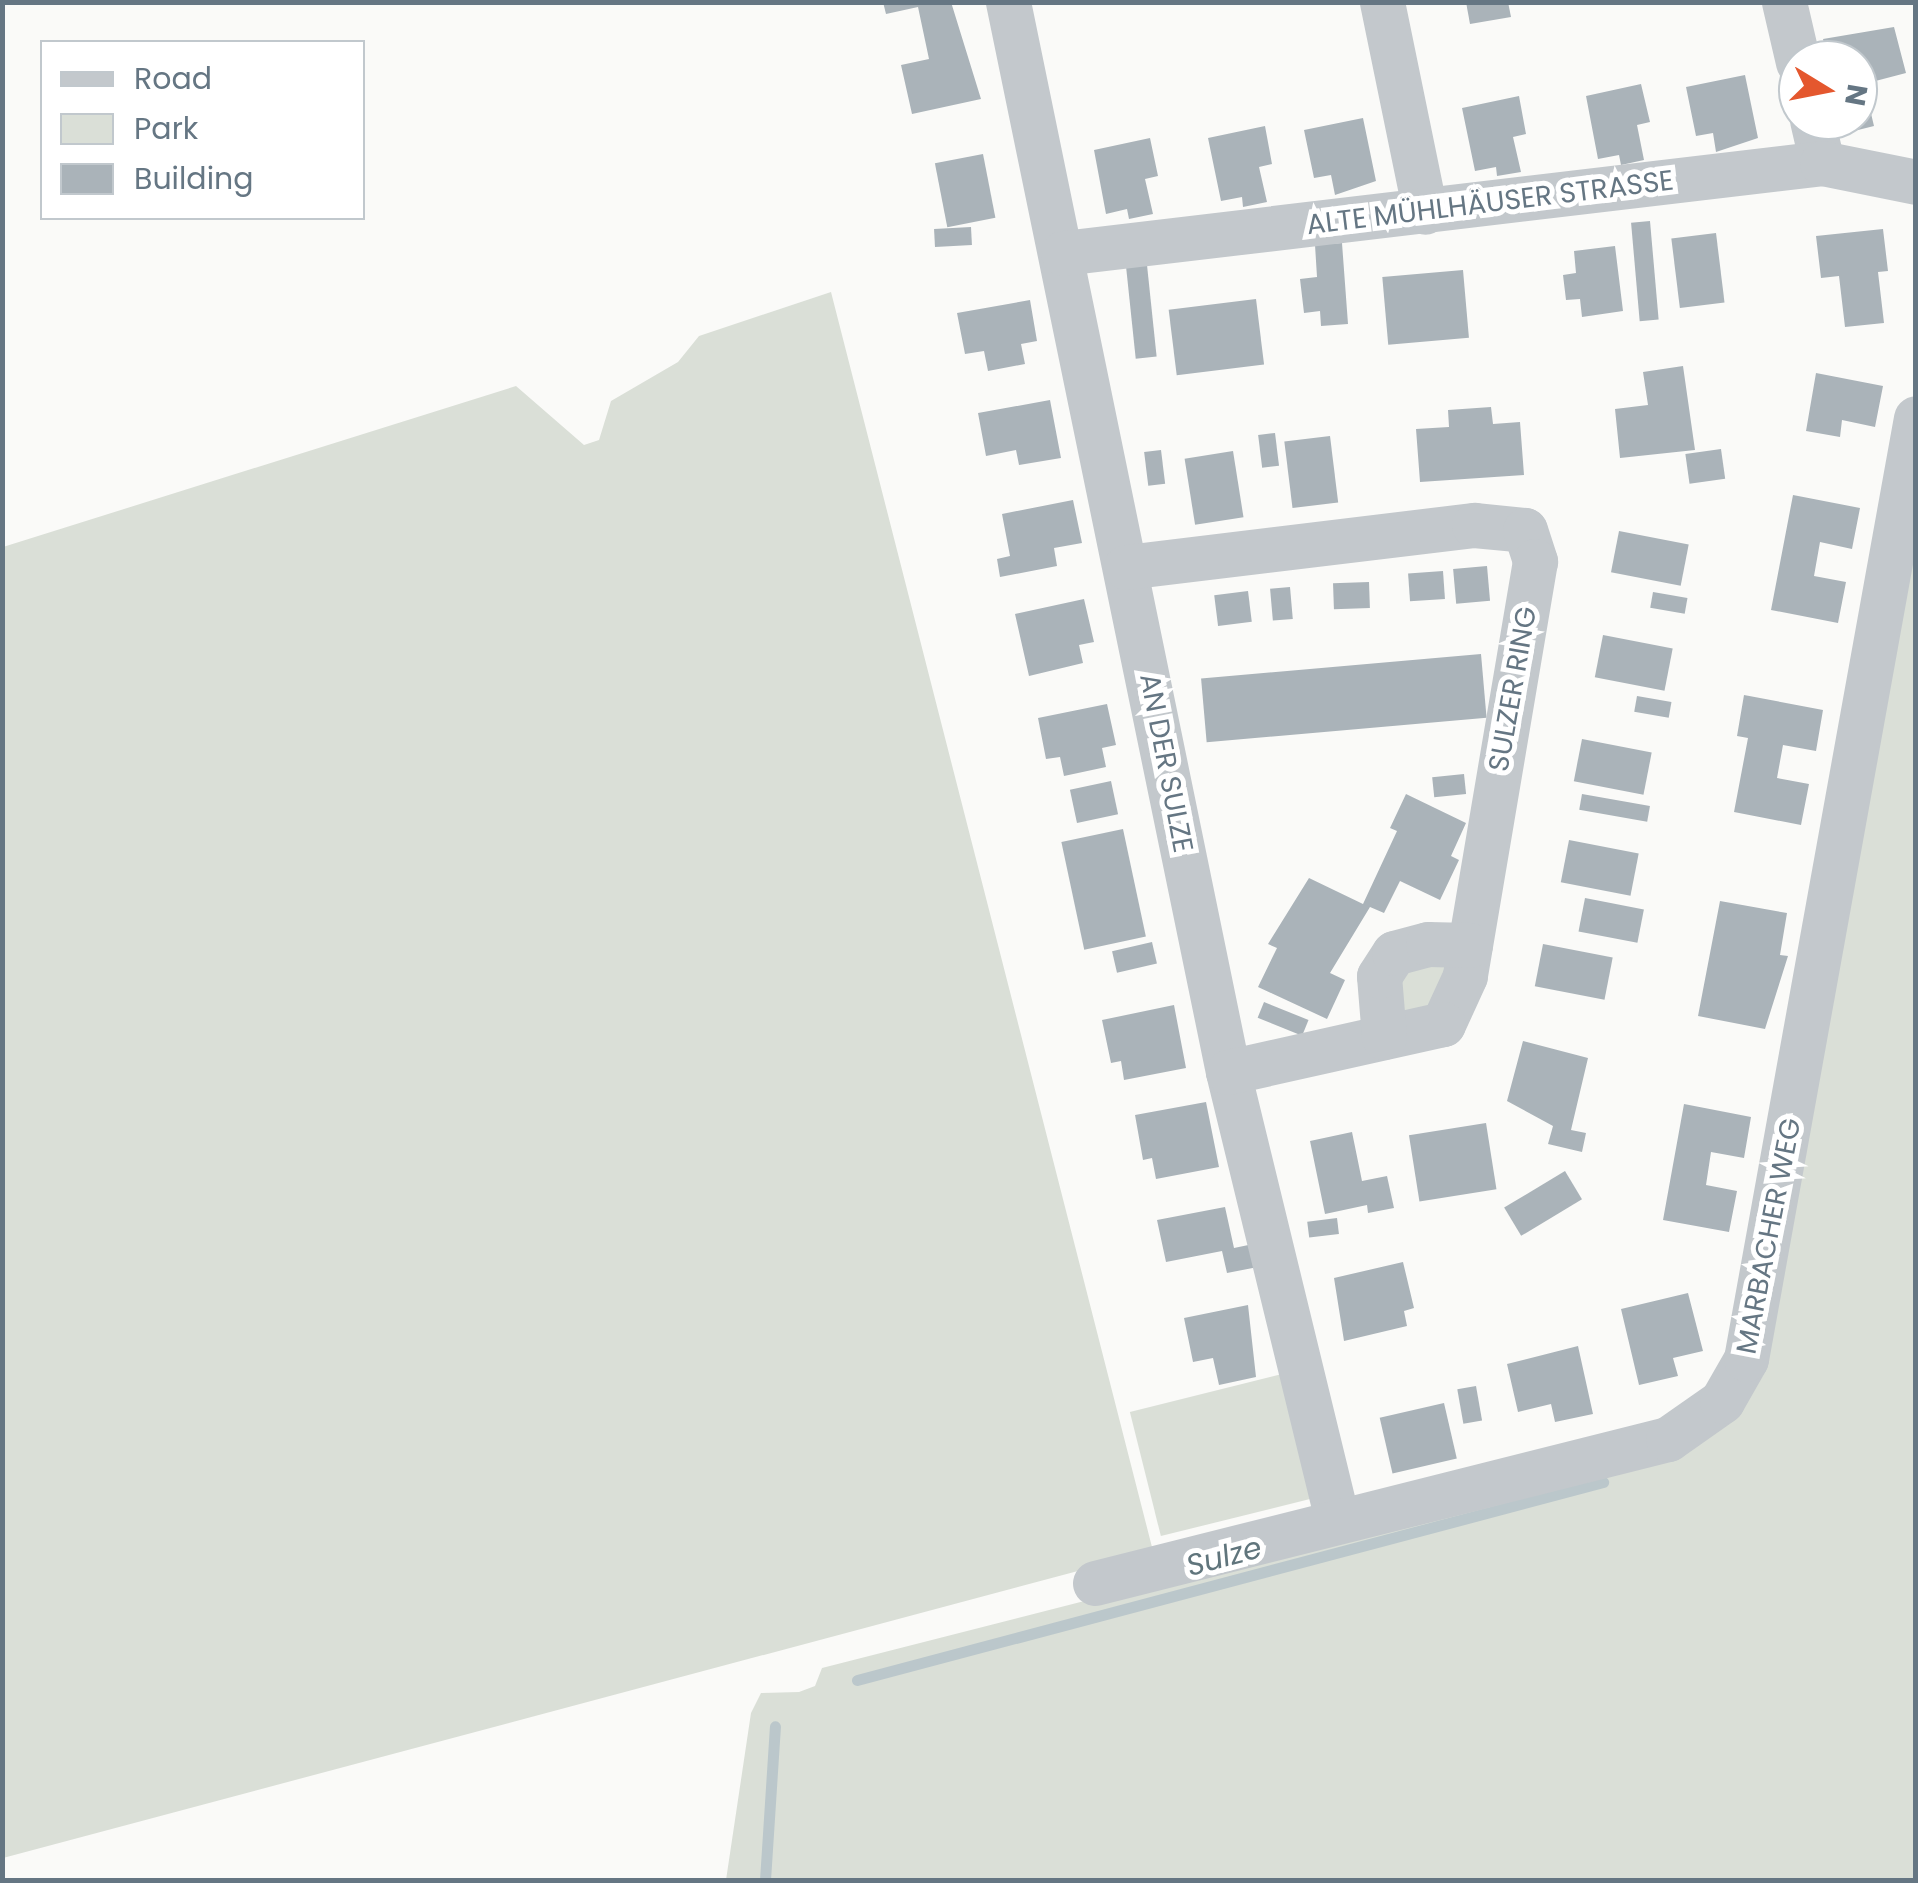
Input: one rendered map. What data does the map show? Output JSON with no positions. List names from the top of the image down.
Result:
{
  "streets": {
    "street": [
      "ALTE MÜHLHÄUSER STRASSE",
      "SULZER RING",
      "AN DER SULZE",
      "MARBACHER WEG"
    ]
  },
  "crossings": [
    ["ALTE MÜHLHÄUSER STRASSE", "AN DER SULZE"],
    ["SULZER RING", "AN DER SULZE"],
    ["AN DER SULZE", "MARBACHER WEG"]
  ],
  "water": ["Sulze"],
  "legend": ["Road", "Park", "Building"],
  "north": "right"
}
